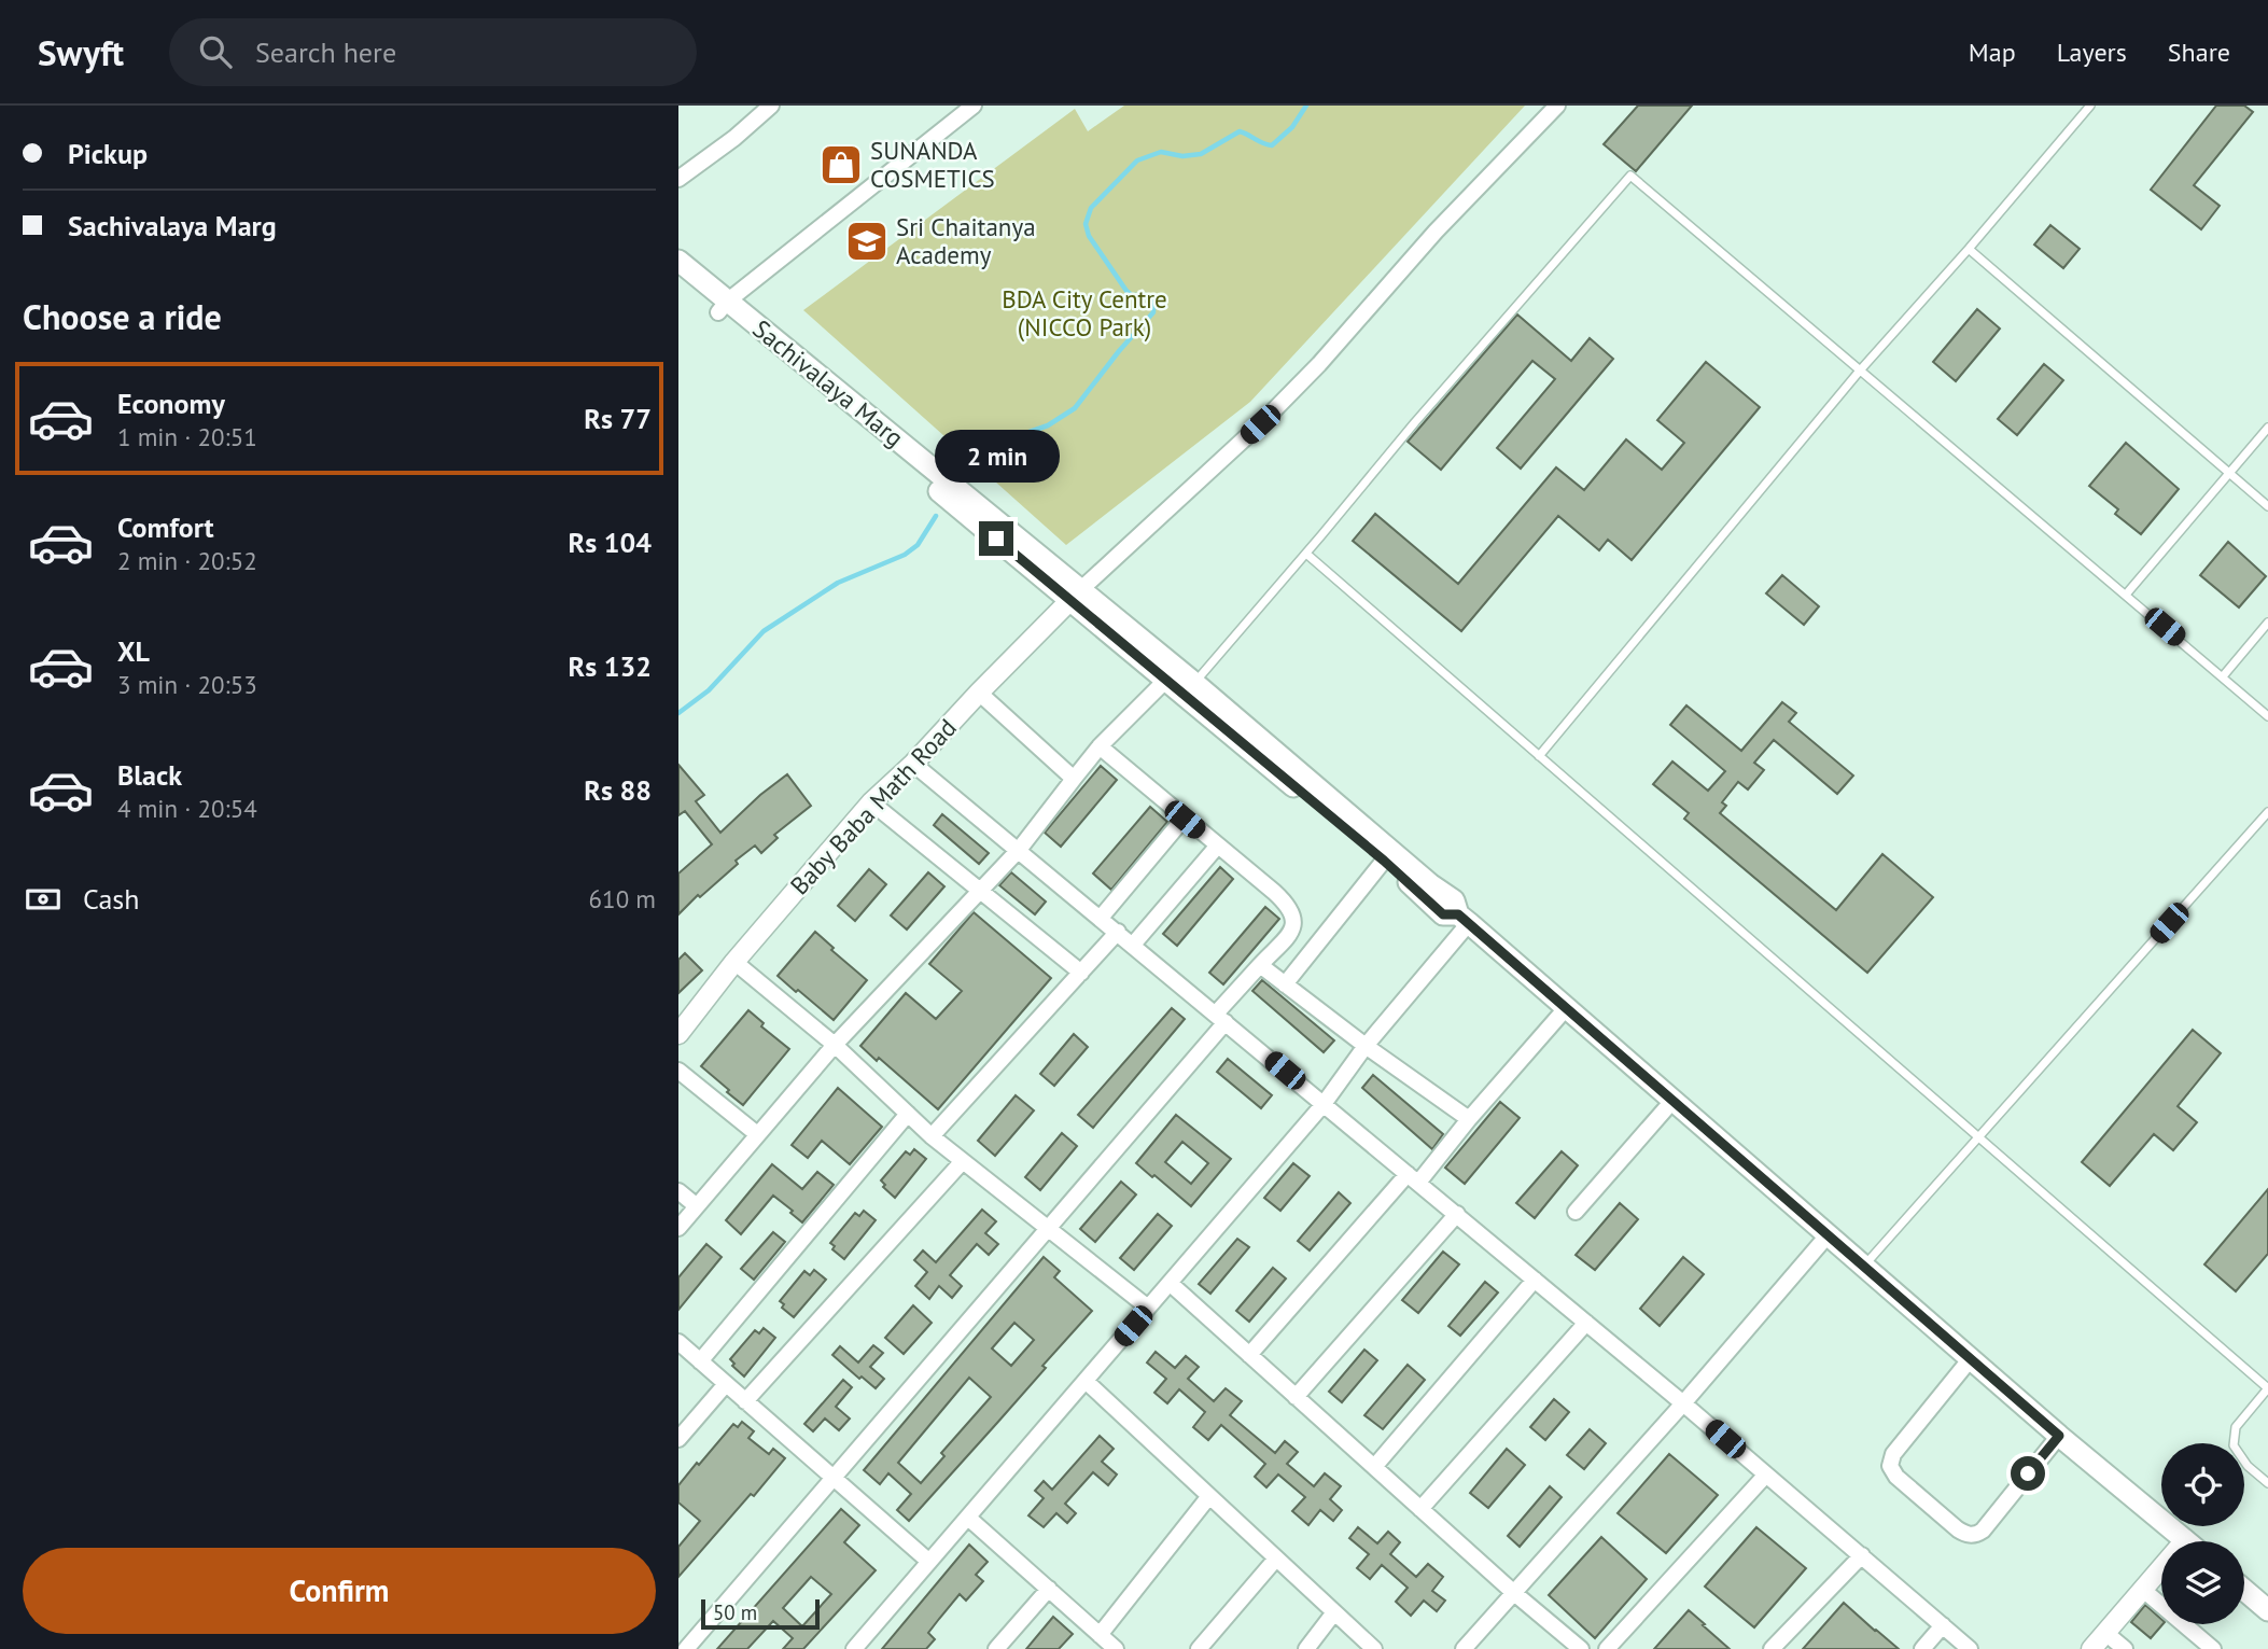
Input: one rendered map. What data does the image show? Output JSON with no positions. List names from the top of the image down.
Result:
{
  "streets": {
    "main road": ["Sachivalaya Marg"],
    "street": ["Baby Baba Math Road"]
  },
  "crossings": [
    ["Sachivalaya Marg", "Baby Baba Math Road"]
  ],
  "parks": ["BDA City Centre (NICCO Park)"],
  "places": {
    "shop": ["SUNANDA COSMETICS"],
    "school or university": ["Sri Chaitanya Academy"]
  },
  "scale_bar": "50 m",
  "page": {
    "header": "Swyft",
    "search": "Search here",
    "nav": ["Map", "Layers", "Share"],
    "banner": ["Pickup", "Sachivalaya Marg"],
    "heading": "Choose a ride",
    "list": [
      {
        "name": "Economy",
        "note": "1 min · 20:51",
        "value": "Rs 77"
      },
      {
        "name": "Comfort",
        "note": "2 min · 20:52",
        "value": "Rs 104"
      },
      {
        "name": "XL",
        "note": "3 min · 20:53",
        "value": "Rs 132"
      },
      {
        "name": "Black",
        "note": "4 min · 20:54",
        "value": "Rs 88"
      }
    ],
    "bubble": "2 min",
    "pay": ["Cash", "610 m"],
    "buttons": "Confirm",
    "scale": "50 m"
  }
}
